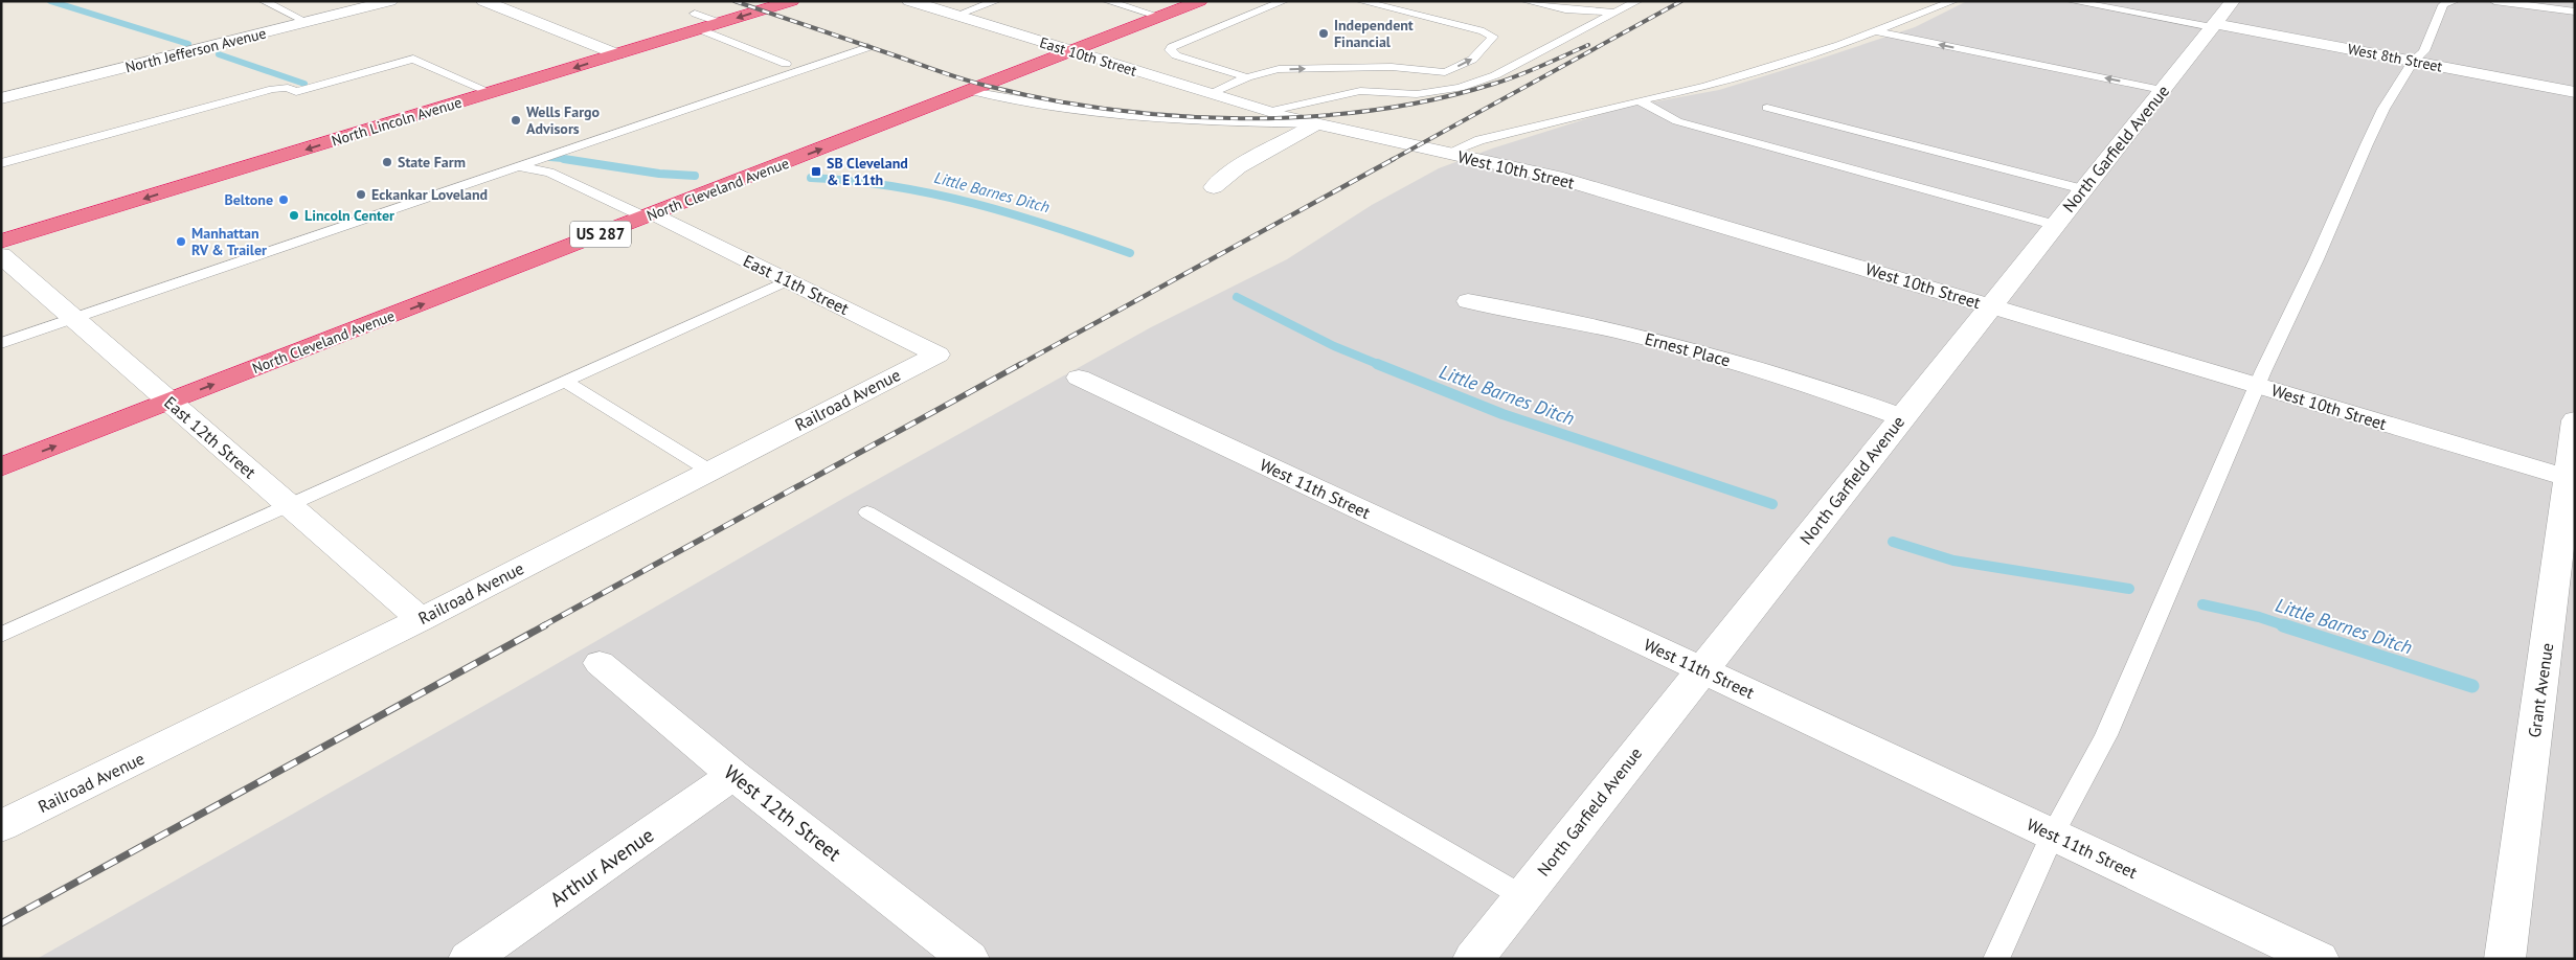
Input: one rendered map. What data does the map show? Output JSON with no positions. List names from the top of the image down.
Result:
{
  "streets": {
    "highway": ["North Lincoln Avenue", "North Cleveland Avenue", "US 287"],
    "street": [
      "North Jefferson Avenue",
      "East 10th Street",
      "West 8th Street",
      "North Garfield Avenue",
      "West 10th Street",
      "East 11th Street",
      "Ernest Place",
      "Railroad Avenue",
      "East 12th Street",
      "West 11th Street",
      "Grant Avenue",
      "West 12th Street",
      "Arthur Avenue"
    ]
  },
  "crossings": [
    ["East 10th Street", "West 10th Street"],
    ["East 10th Street", "North Cleveland Avenue"],
    ["West 8th Street", "North Garfield Avenue"],
    ["North Garfield Avenue", "West 10th Street"],
    ["North Garfield Avenue", "Ernest Place"],
    ["North Garfield Avenue", "West 11th Street"],
    ["West 10th Street", "Grant Avenue"],
    ["North Cleveland Avenue", "East 11th Street"],
    ["North Cleveland Avenue", "East 12th Street"],
    ["East 11th Street", "Railroad Avenue"],
    ["Railroad Avenue", "East 12th Street"],
    ["West 12th Street", "Arthur Avenue"]
  ],
  "one_way": ["North Lincoln Avenue", "North Cleveland Avenue"],
  "water": ["Little Barnes Ditch"],
  "places": {
    "other": [
      "Independent Financial",
      "Wells Fargo Advisors",
      "State Farm",
      "Eckankar Loveland",
      "Beltone",
      "Lincoln Center",
      "Manhattan RV & Trailer"
    ],
    "transit": ["SB Cleveland & E 11th"]
  }
}
